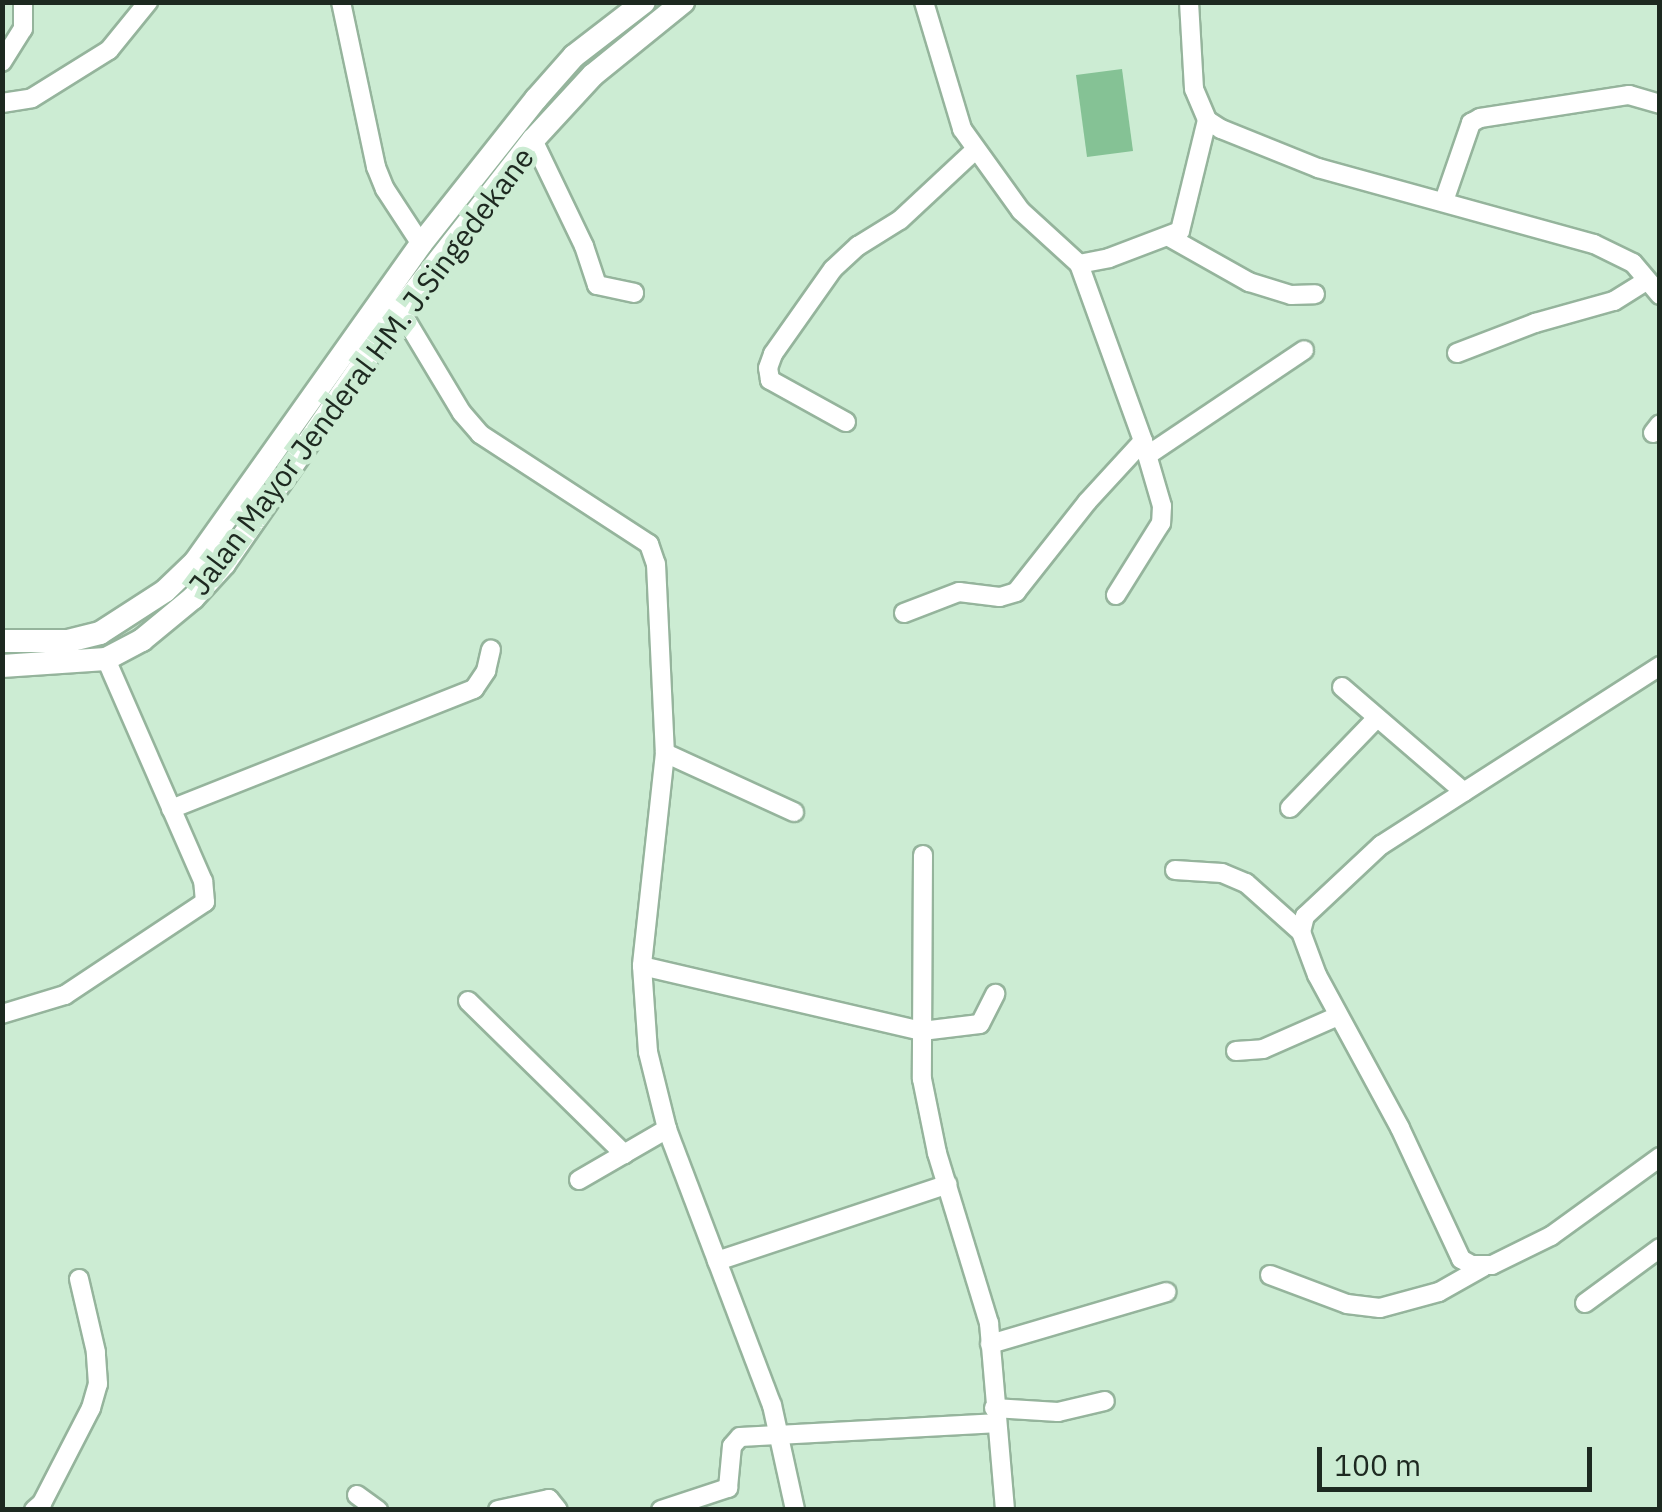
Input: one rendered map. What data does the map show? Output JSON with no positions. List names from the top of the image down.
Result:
{
  "streets": {
    "main road": ["Jalan Mayor Jenderal HM. J.Singedekane"]
  },
  "scale_bar": "100 m"
}
